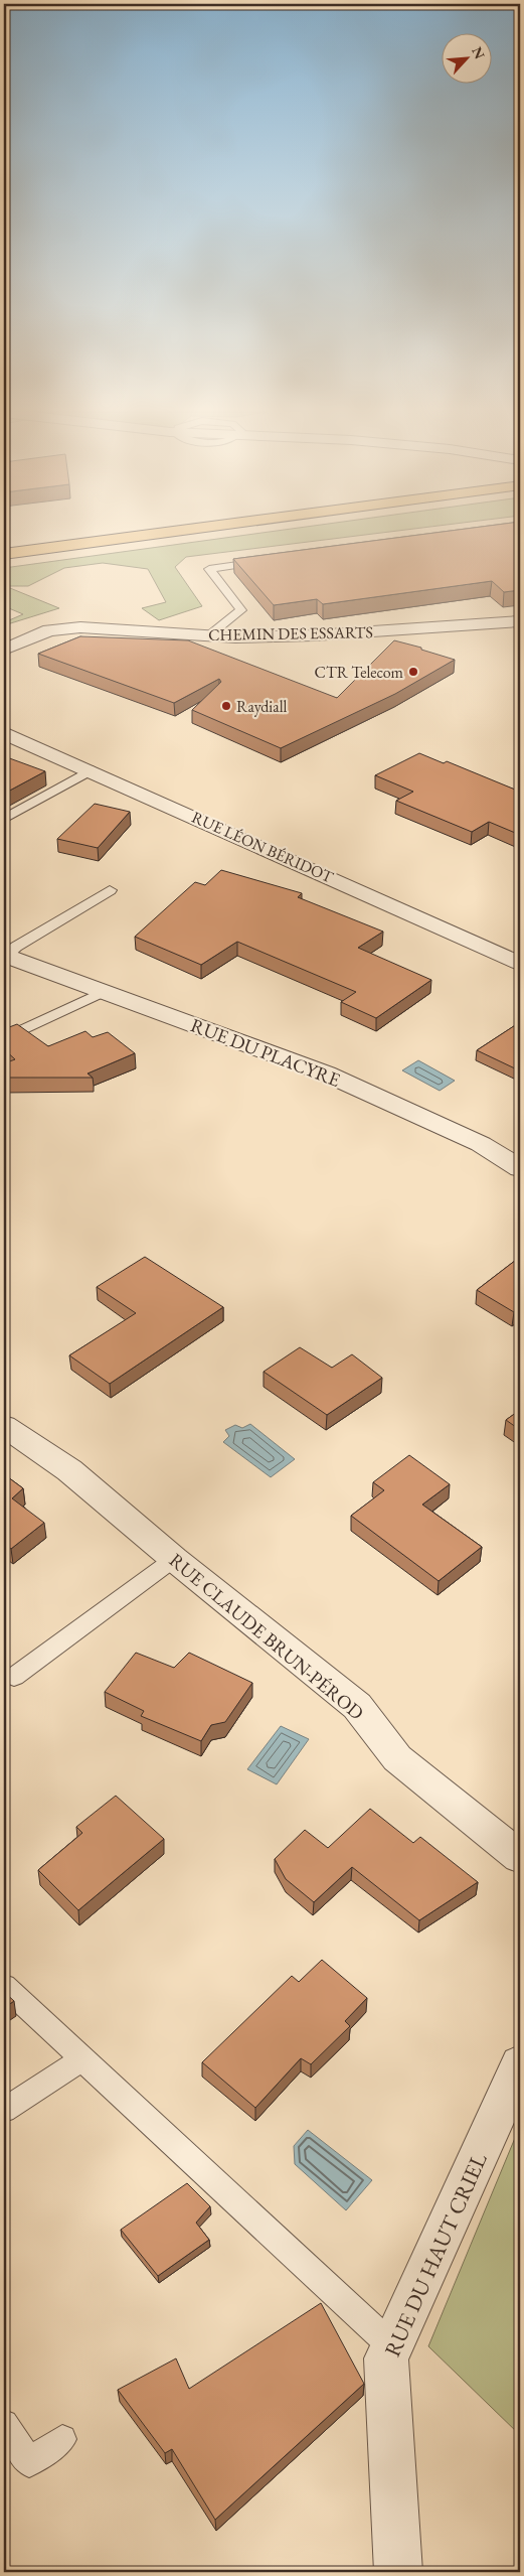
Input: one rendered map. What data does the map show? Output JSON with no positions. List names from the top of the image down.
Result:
{
  "streets": {
    "street": [
      "CHEMIN DES ESSARTS",
      "RUE LÉON BÉRIDOT",
      "RUE DU PLACYRE",
      "RUE CLAUDE BRUN-PÉROD",
      "RUE DU HAUT CRIEL"
    ]
  },
  "places": ["CTR Telecom", "Raydiall"],
  "north": "top right"
}
